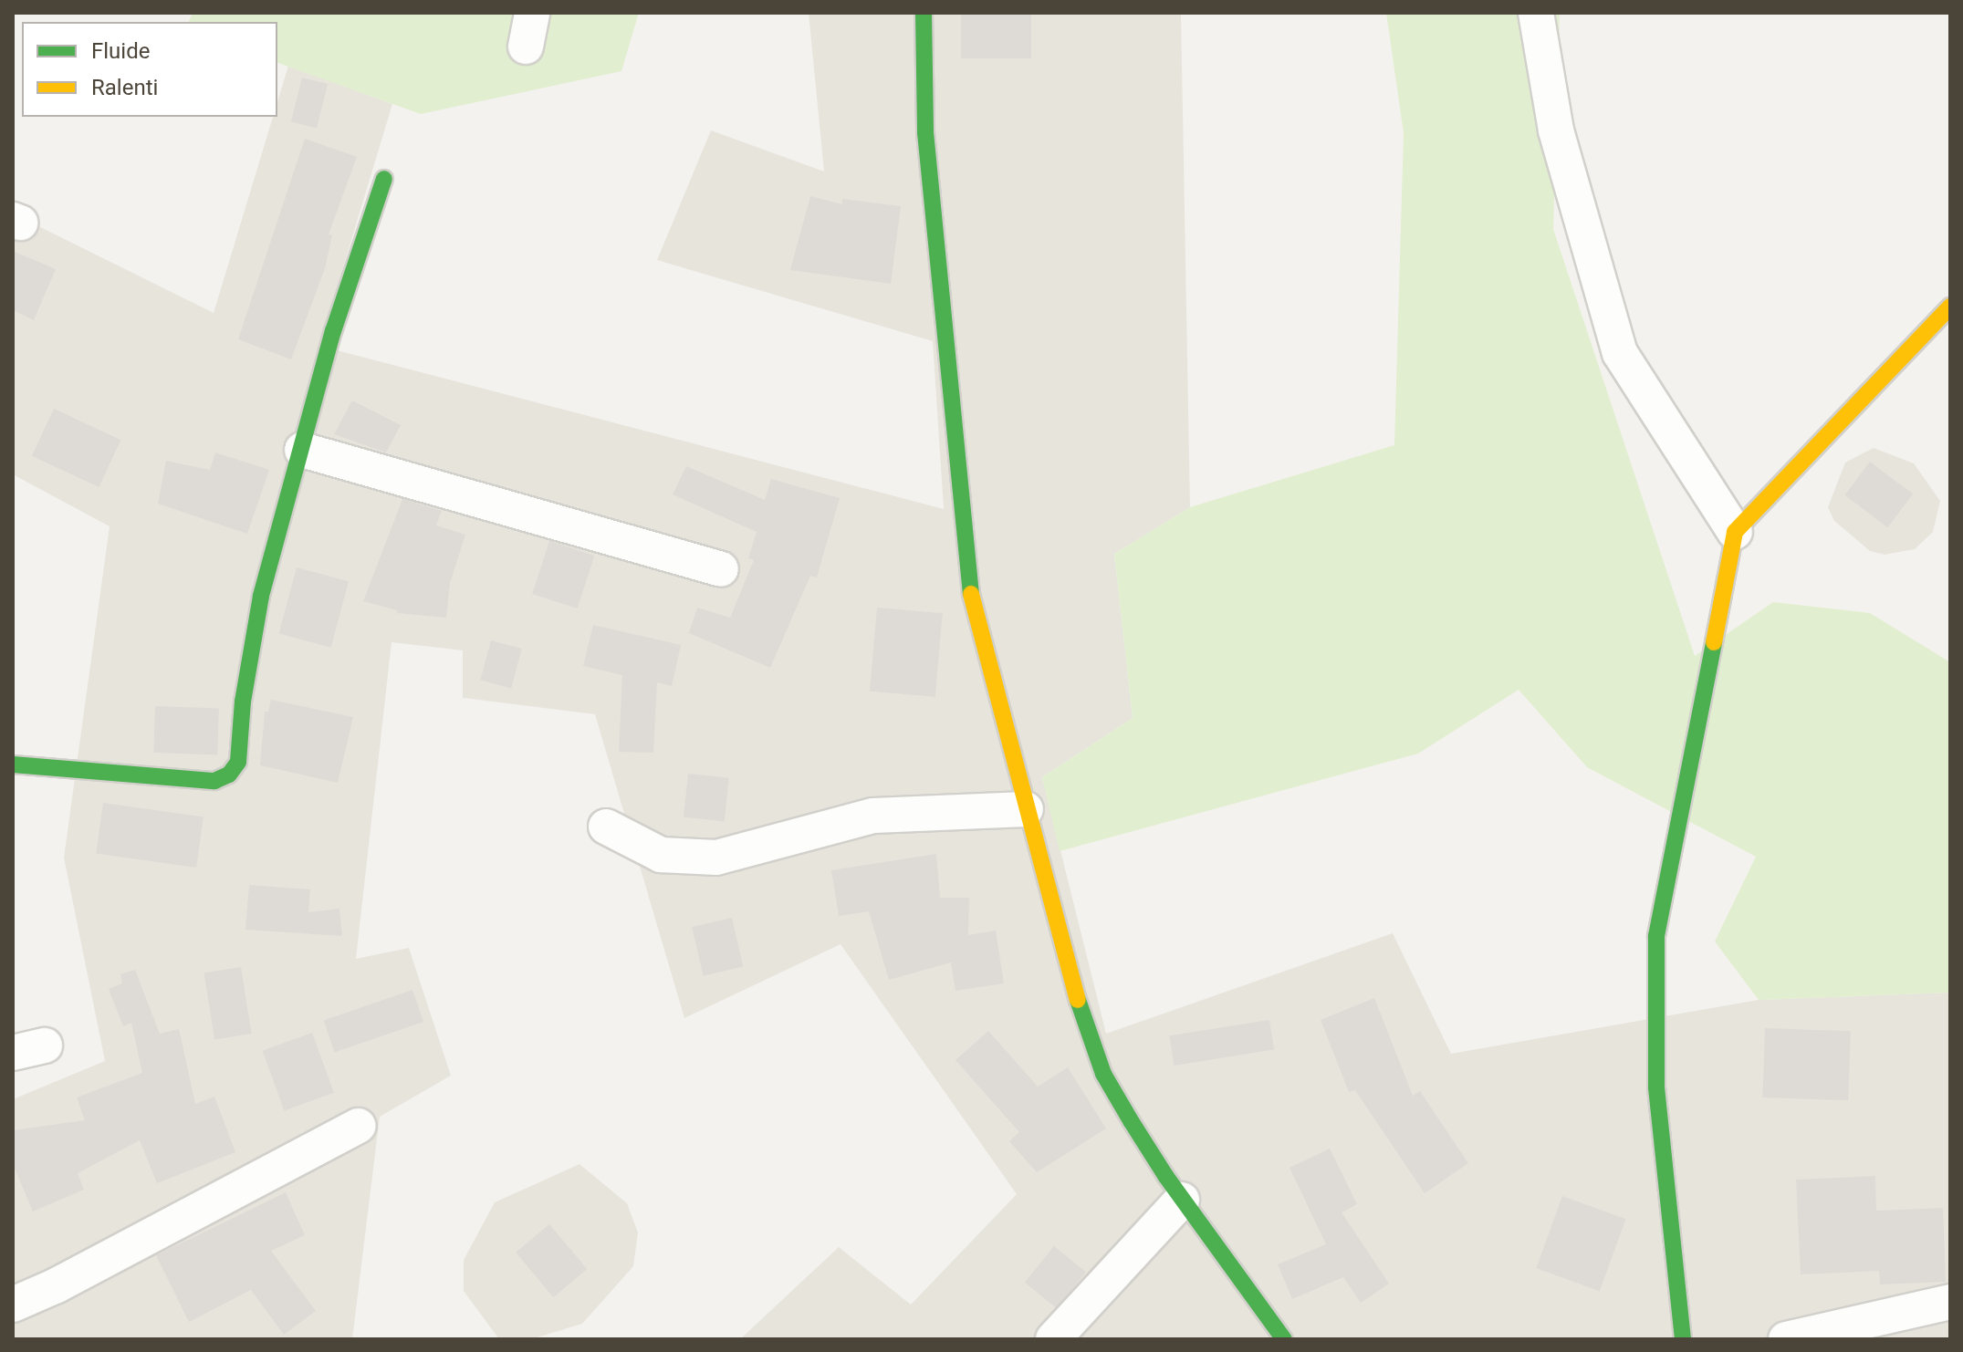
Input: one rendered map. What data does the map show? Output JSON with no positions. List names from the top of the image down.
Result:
{
  "legend": ["Fluide", "Ralenti"]
}
